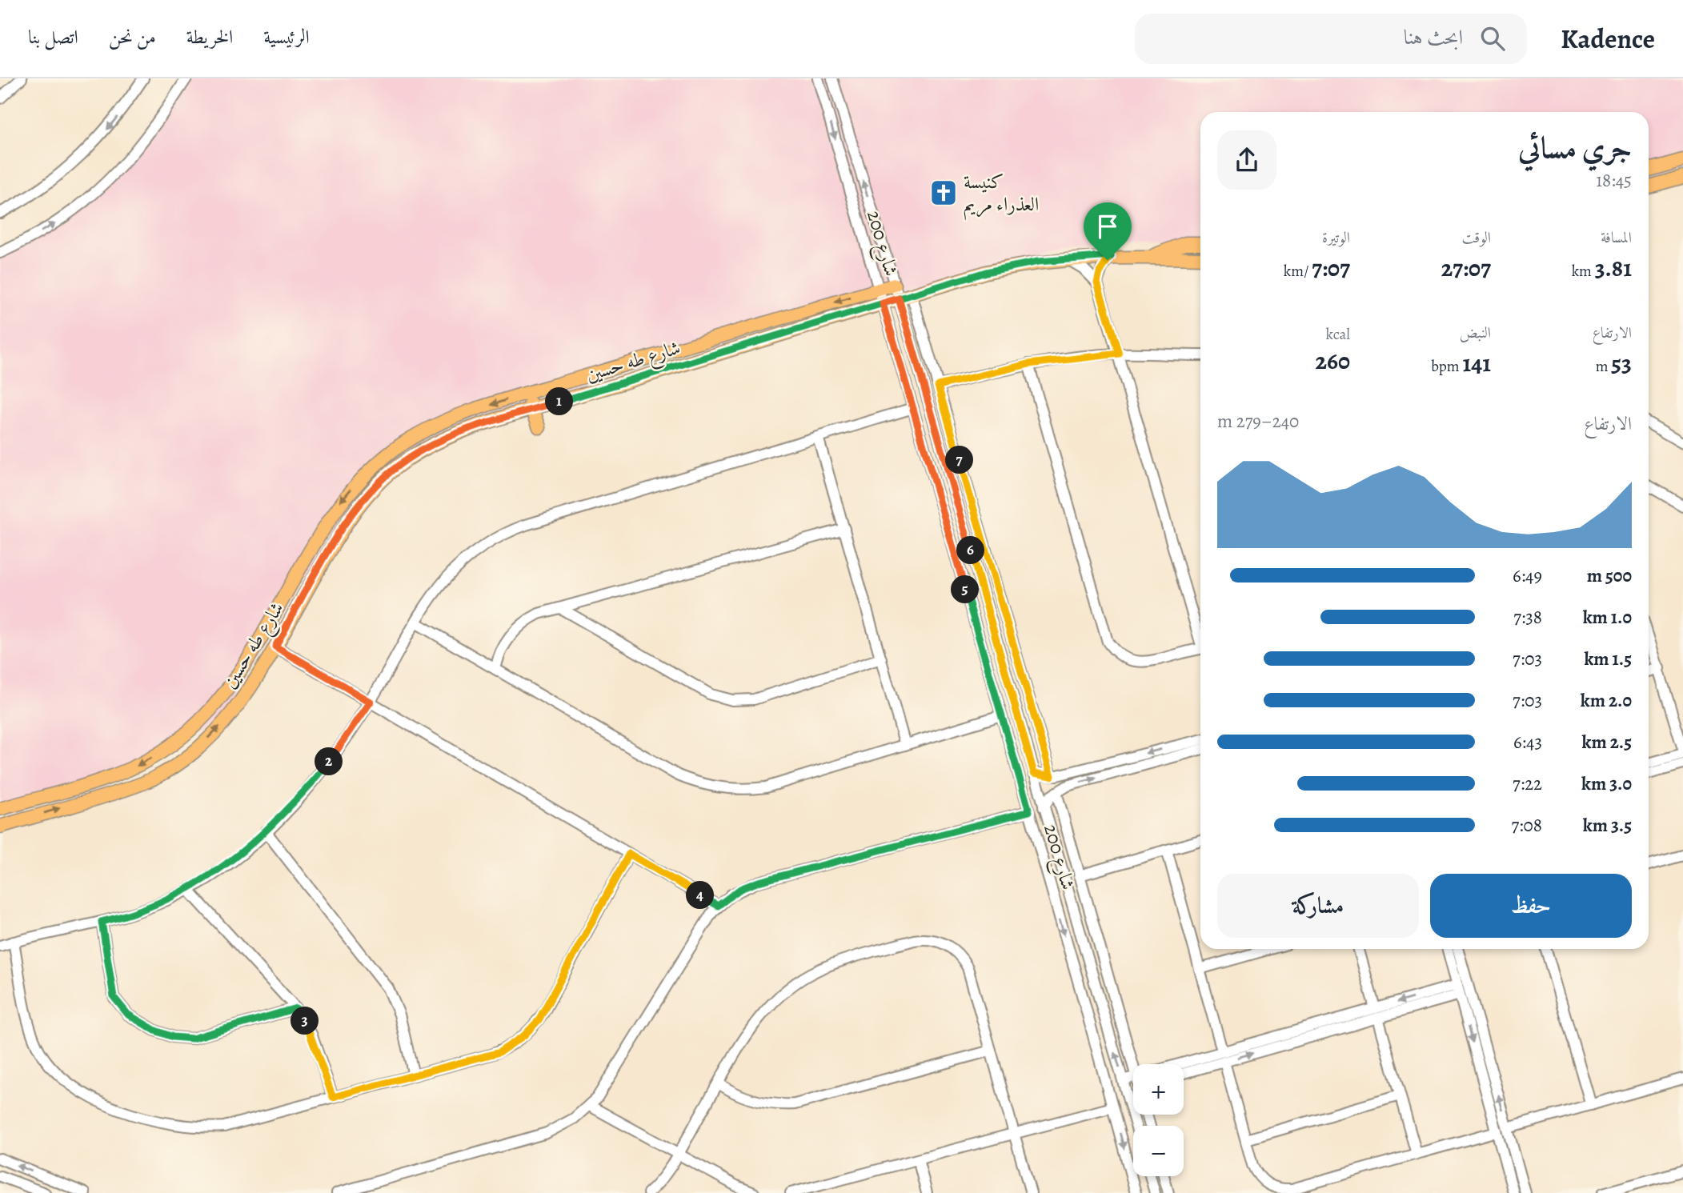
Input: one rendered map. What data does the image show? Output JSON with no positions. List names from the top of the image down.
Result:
{
  "streets": {
    "main road": ["شارع طه حسين"],
    "street": ["شارع 200"]
  },
  "crossings": [
    ["شارع 200", "شارع طه حسين"]
  ],
  "places": {
    "church": ["كنيسة العذراء مريم"]
  },
  "page": {
    "header": "Kadence",
    "search": "ابحث هنا",
    "nav": [
      "الرئيسية",
      "الخريطة",
      "من نحن",
      "اتصل بنا"
    ],
    "heading": ["جري مسائي", "18:45"],
    "stats": [
      ["المسافة", "3.81 km"],
      ["الوقت", "27:07"],
      ["الوتيرة", "7:07 /km"],
      ["الارتفاع", "53 m"],
      ["النبض", "141 bpm"],
      ["kcal", "260"]
    ],
    "pins": [
      "1",
      "7",
      "6",
      "5",
      "2",
      "4",
      "3"
    ],
    "chart": ["الارتفاع", "240–279 m"],
    "list": [
      {
        "name": "500 m",
        "note": "6:49"
      },
      {
        "name": "1.0 km",
        "note": "7:38"
      },
      {
        "name": "1.5 km",
        "note": "7:03"
      },
      {
        "name": "2.0 km",
        "note": "7:03"
      },
      {
        "name": "2.5 km",
        "note": "6:43"
      },
      {
        "name": "3.0 km",
        "note": "7:22"
      },
      {
        "name": "3.5 km",
        "note": "7:08"
      }
    ],
    "buttons": ["حفظ", "مشاركة"],
    "map_buttons": ["+", "−"]
  }
}
